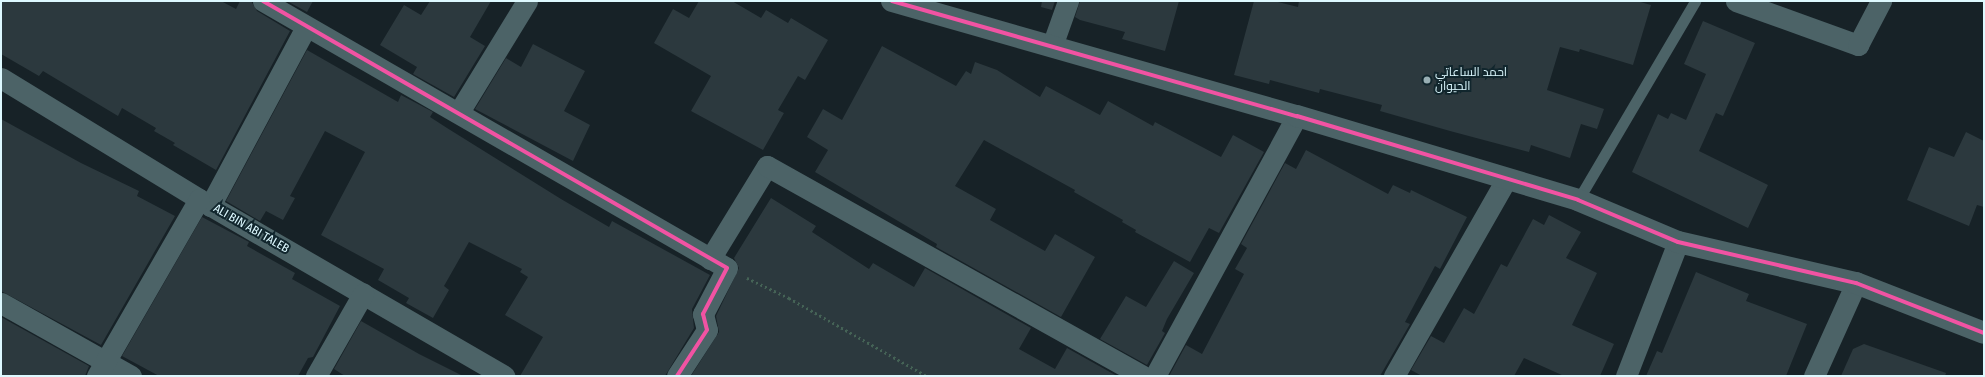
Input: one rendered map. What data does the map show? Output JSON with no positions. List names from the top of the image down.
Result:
{
  "streets": {
    "street": ["ALI BIN ABI TALEB"]
  },
  "places": ["احمد الساعاتي الحيوان"]
}
